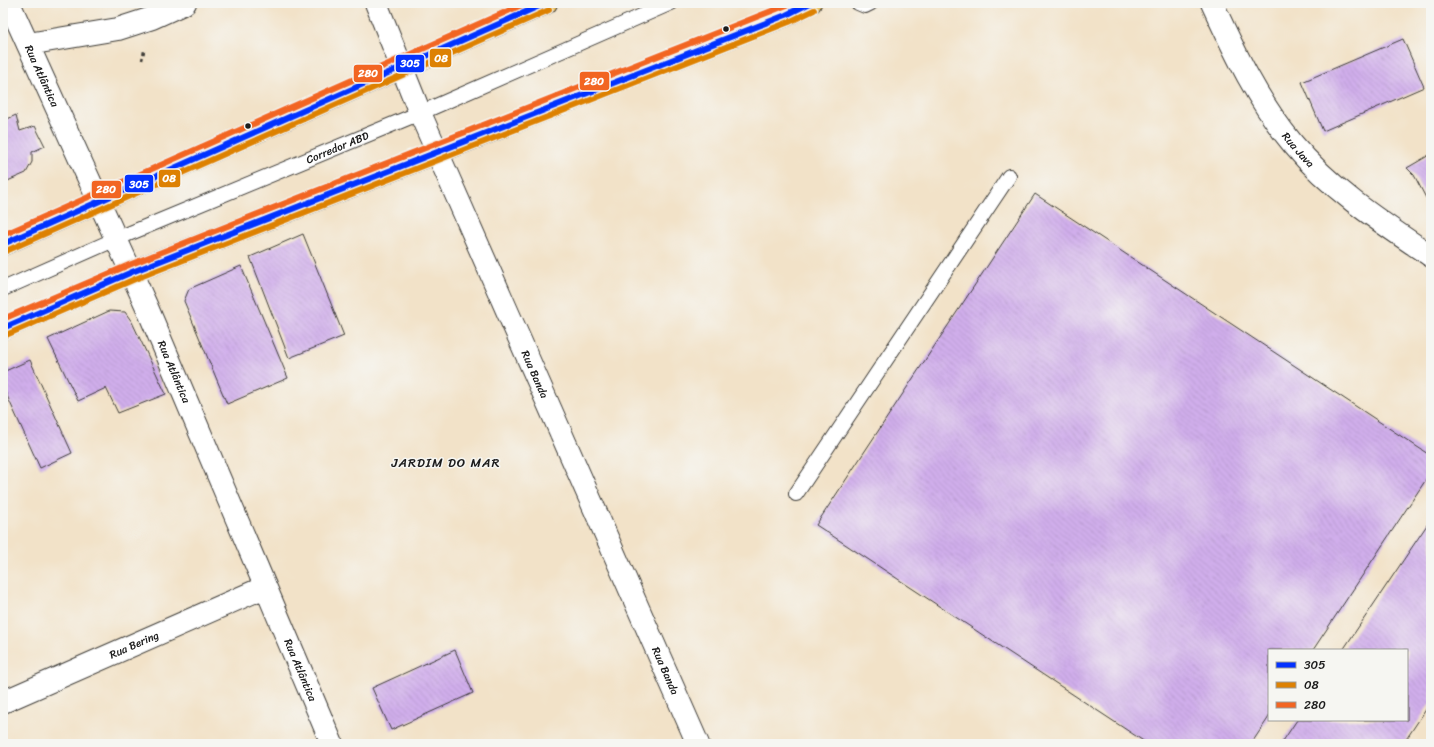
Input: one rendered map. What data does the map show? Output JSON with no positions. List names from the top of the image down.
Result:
{
  "streets": {
    "street": [
      "Rua Atlântica",
      "Rua Java",
      "Rua Banda",
      "Rua Bering"
    ],
    "lane": ["Corredor ABD"]
  },
  "crossings": [
    ["Rua Atlântica", "Corredor ABD"],
    ["Rua Atlântica", "Rua Bering"],
    ["Corredor ABD", "Rua Banda"]
  ],
  "districts": ["JARDIM DO MAR"],
  "lines": ["transit line 305", "transit line 280", "transit line 08"],
  "legend": ["305", "08", "280"]
}
